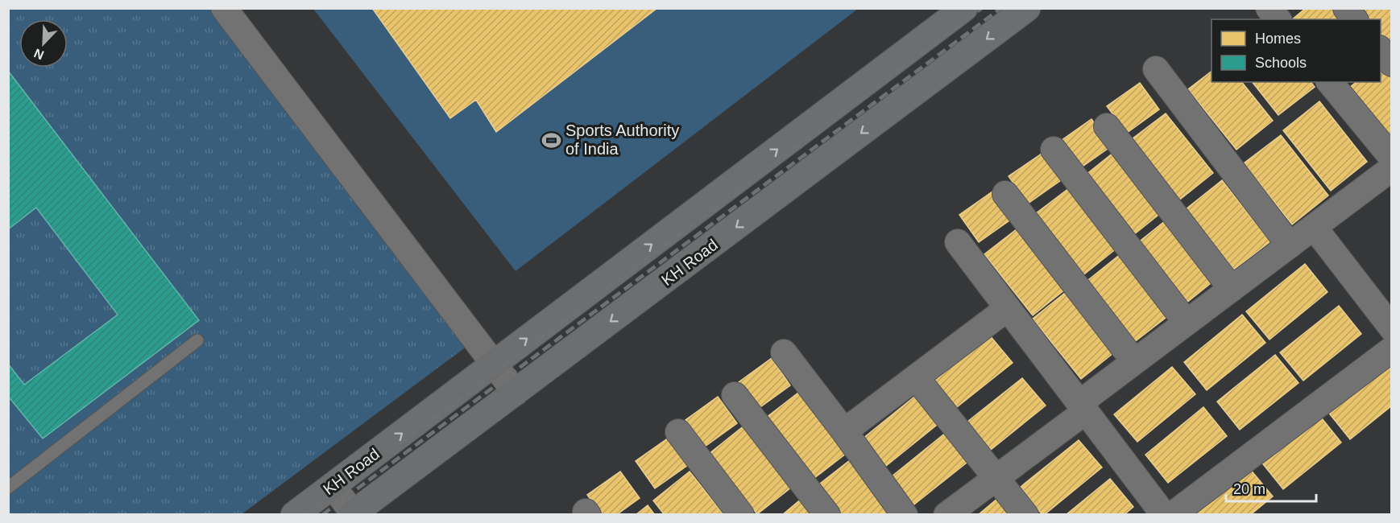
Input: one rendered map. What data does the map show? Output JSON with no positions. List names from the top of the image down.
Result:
{
  "streets": {
    "main road": ["KH Road"]
  },
  "places": {
    "sports": ["Sports Authority of India"]
  },
  "legend": ["Homes", "Schools"],
  "scale_bar": "20 m",
  "north": "bottom left"
}
